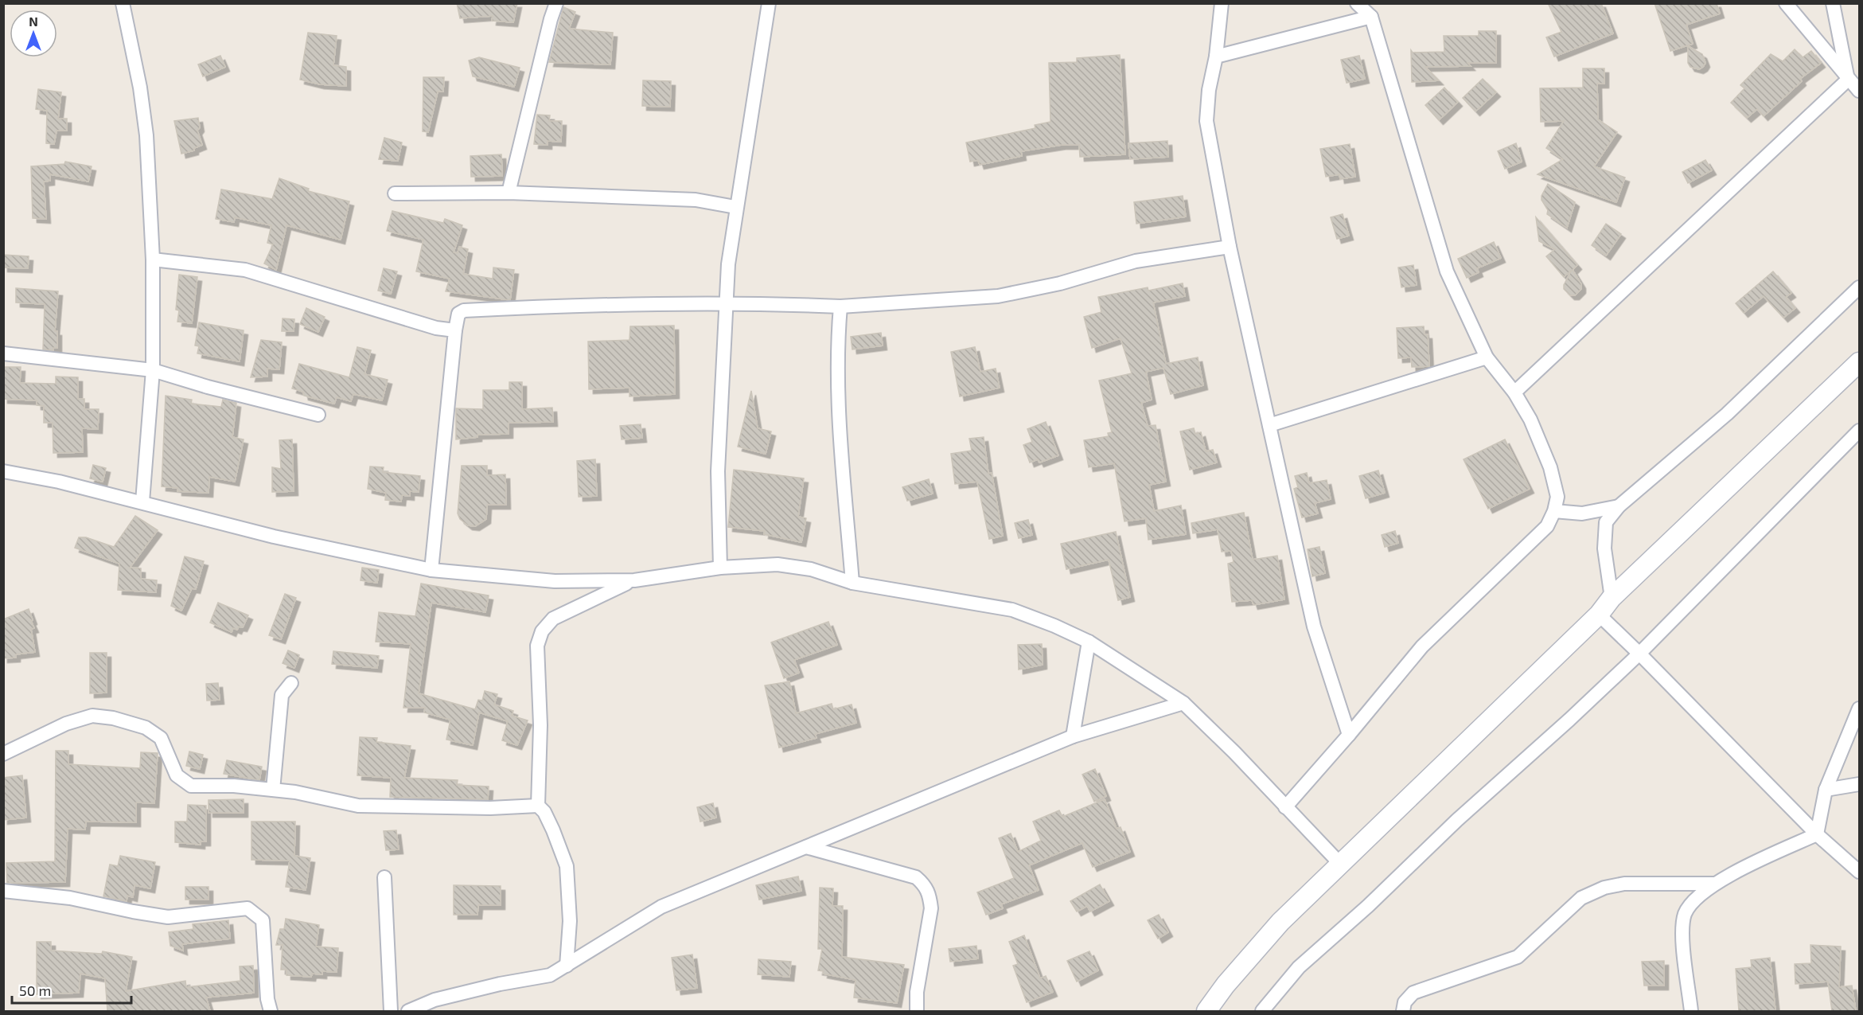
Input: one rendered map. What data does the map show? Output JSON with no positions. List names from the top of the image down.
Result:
{
  "scale_bar": "50 m",
  "north": "top"
}
